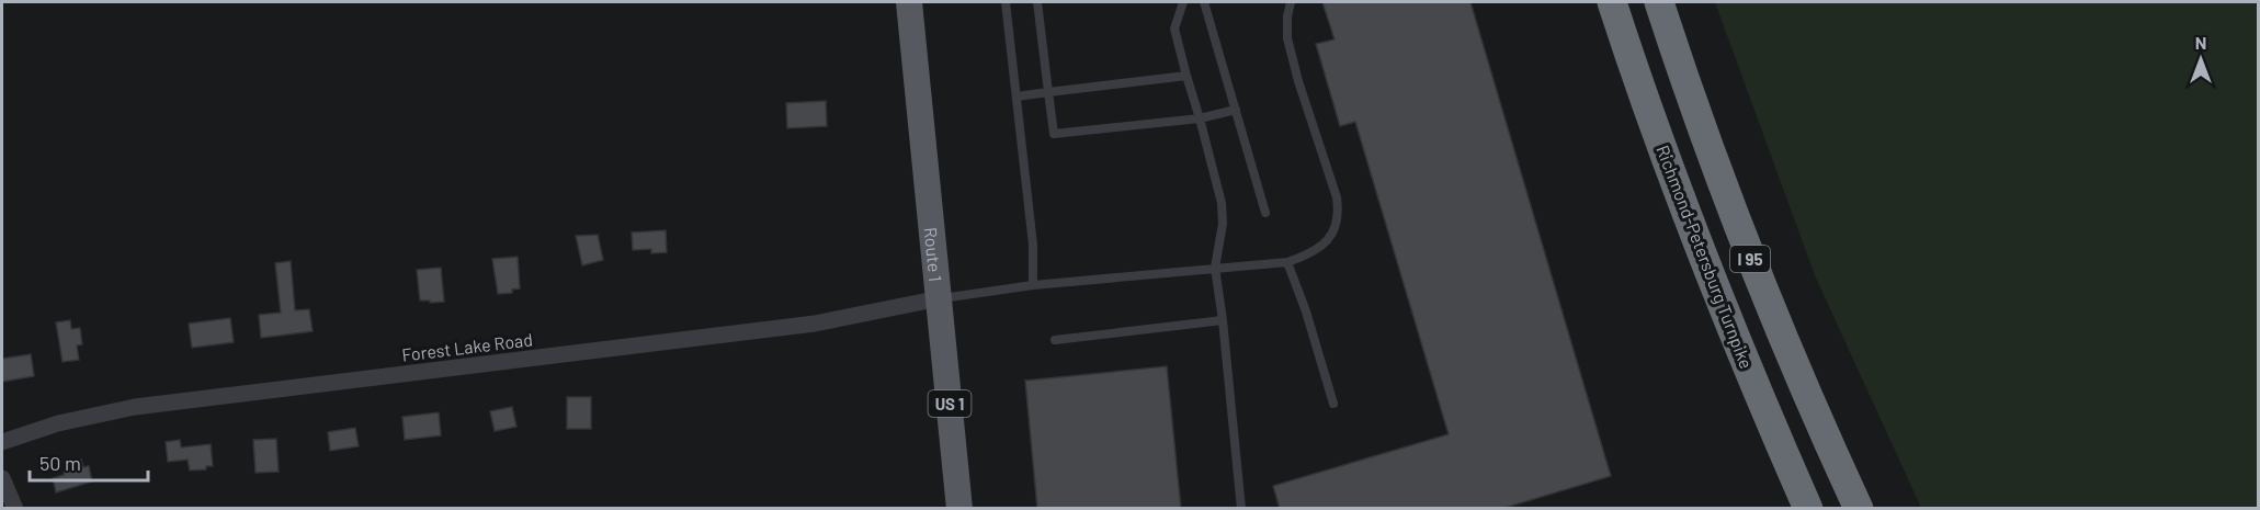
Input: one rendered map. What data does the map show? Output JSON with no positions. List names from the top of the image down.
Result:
{
  "streets": {
    "highway": ["Richmond-Petersburg Turnpike", "I 95"],
    "main road": ["Route 1", "US 1"],
    "street": ["Forest Lake Road"]
  },
  "crossings": [
    ["Route 1", "Forest Lake Road"]
  ],
  "scale_bar": "50 m",
  "north": "top"
}
